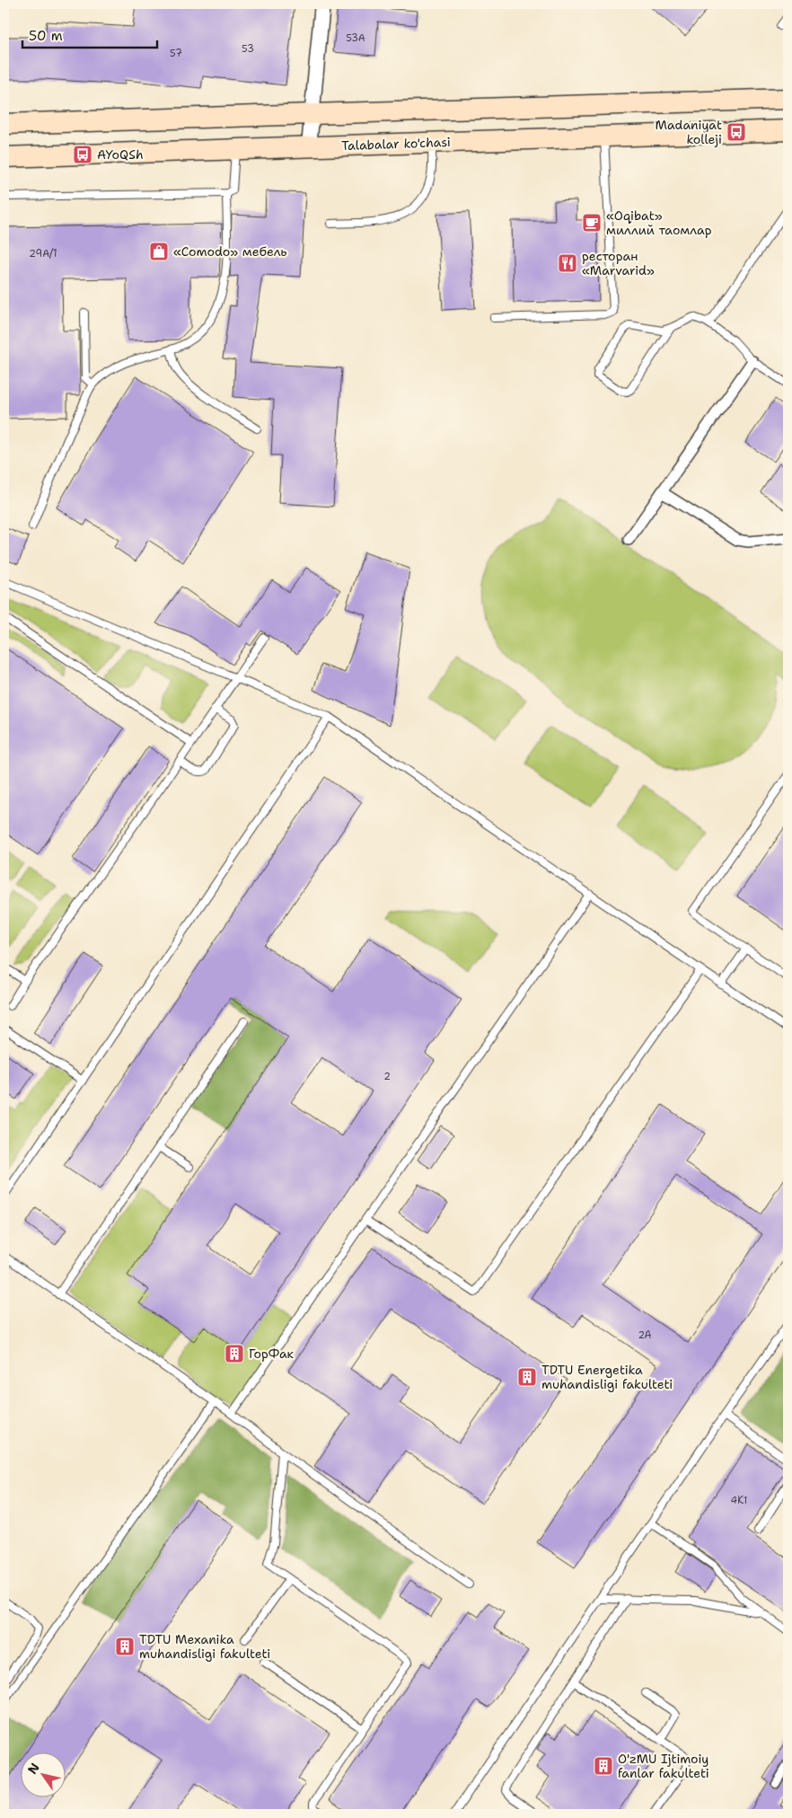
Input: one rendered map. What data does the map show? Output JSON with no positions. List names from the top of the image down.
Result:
{
  "streets": {
    "main road": ["Talabalar ko'chasi"]
  },
  "places": {
    "bus stop": ["Madaniyat kolleji", "AYoQSh"],
    "cafe": ["«Oqibat» миллий таомлар"],
    "shop": ["«Comodo» мебель"],
    "restaurant": ["ресторан «Marvarid»"],
    "building": [
      "ГорФак",
      "TDTU Energetika muhandisligi fakulteti",
      "TDTU Mexanika muhandisligi fakulteti",
      "O'zMU Ijtimoiy fanlar fakulteti"
    ]
  },
  "house_numbers": [
    "53A",
    "53",
    "57",
    "29A/1",
    "2",
    "2A",
    "4K1"
  ],
  "scale_bar": "50 m",
  "north": "top left"
}
